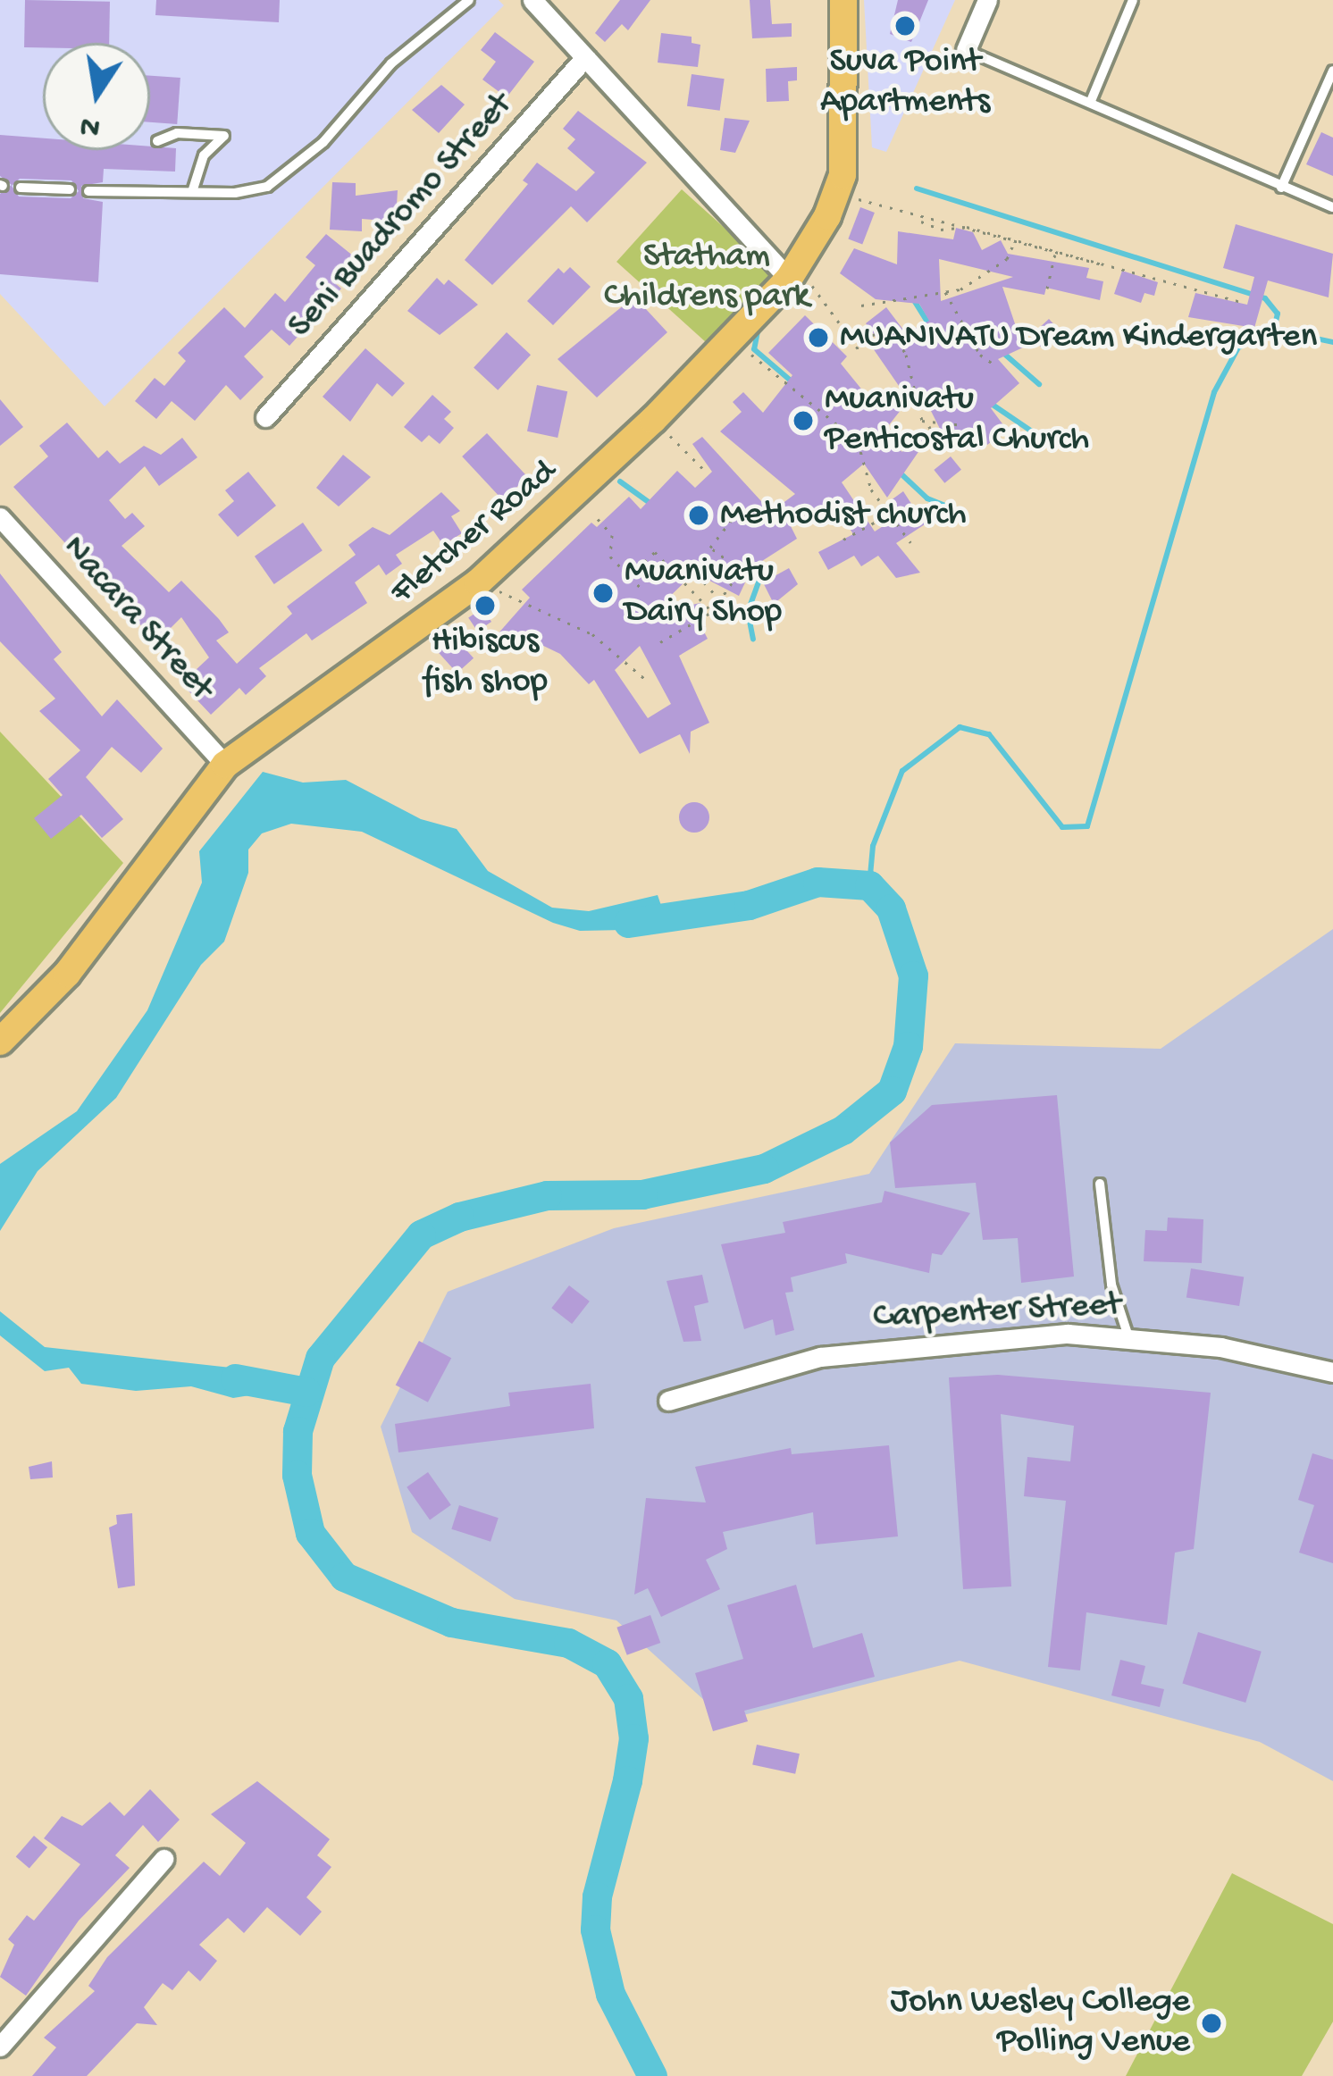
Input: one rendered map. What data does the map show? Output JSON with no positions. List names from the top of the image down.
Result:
{
  "streets": {
    "main road": ["Fletcher Road"],
    "street": ["Seni Buadromo Street", "Nacara Street", "Carpenter Street"]
  },
  "crossings": [
    ["Fletcher Road", "Nacara Street"]
  ],
  "parks": ["Statham Childrens park"],
  "places": [
    "Suva Point Apartments",
    "MUANIVATU Dream Kindergarten",
    "Muanivatu Penticostal Church",
    "Methodist church",
    "Muanivatu Dairy Shop",
    "Hibiscus fish shop",
    "John Wesley College Polling Venue"
  ],
  "north": "bottom"
}
